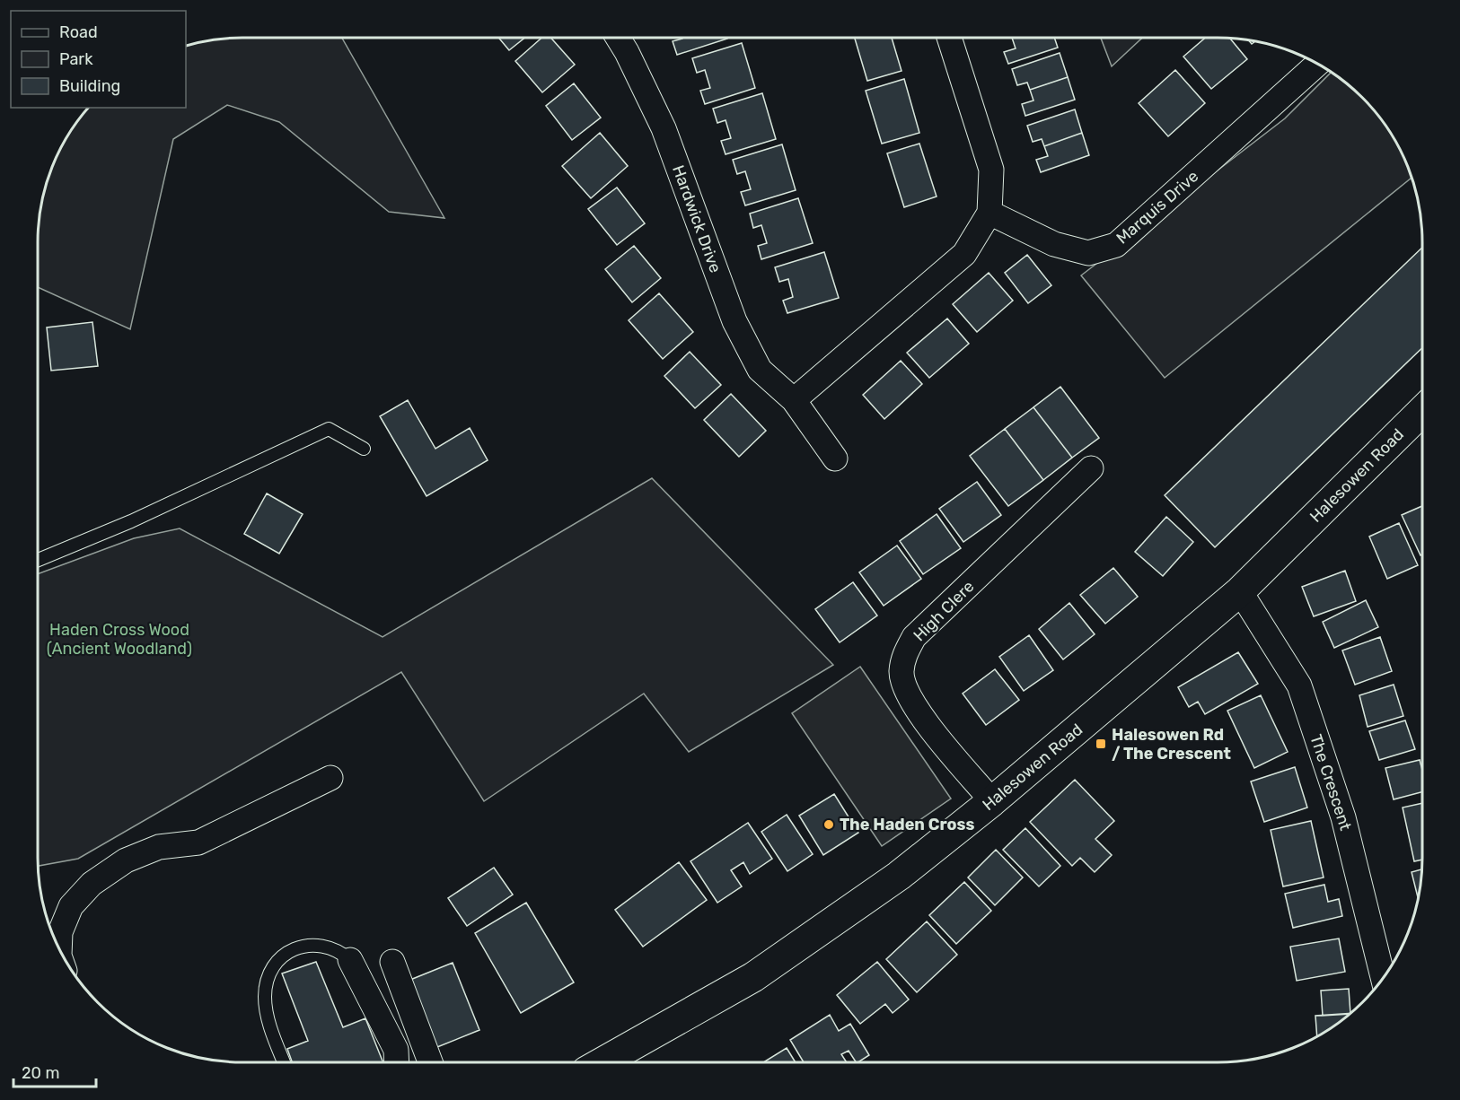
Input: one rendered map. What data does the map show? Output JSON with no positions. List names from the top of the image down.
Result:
{
  "streets": {
    "main road": ["Halesowen Road"],
    "street": [
      "Marquis Drive",
      "Hardwick Drive",
      "High Clere",
      "The Crescent"
    ]
  },
  "crossings": [
    ["Halesowen Road", "High Clere"],
    ["Halesowen Road", "The Crescent"]
  ],
  "parks": ["Haden Cross Wood (Ancient Woodland)"],
  "places": {
    "transit": ["Halesowen Rd / The Crescent"],
    "other": ["The Haden Cross"]
  },
  "legend": ["Road", "Park", "Building"],
  "scale_bar": "20 m"
}
